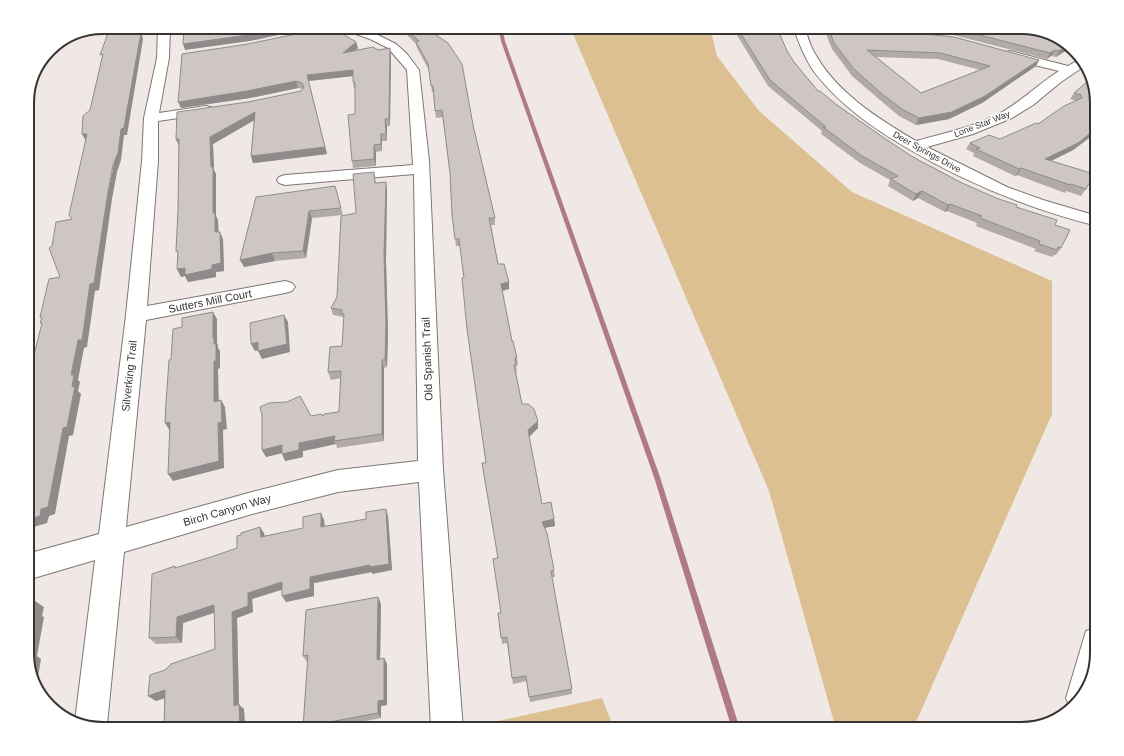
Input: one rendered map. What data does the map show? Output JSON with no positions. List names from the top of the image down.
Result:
{
  "streets": {
    "street": [
      "Lone Star Way",
      "Deer Springs Drive",
      "Sutters Mill Court",
      "Old Spanish Trail",
      "Silverking Trail",
      "Birch Canyon Way"
    ]
  },
  "crossings": [
    ["Lone Star Way", "Deer Springs Drive"],
    ["Sutters Mill Court", "Silverking Trail"],
    ["Old Spanish Trail", "Birch Canyon Way"],
    ["Silverking Trail", "Birch Canyon Way"]
  ]
}
